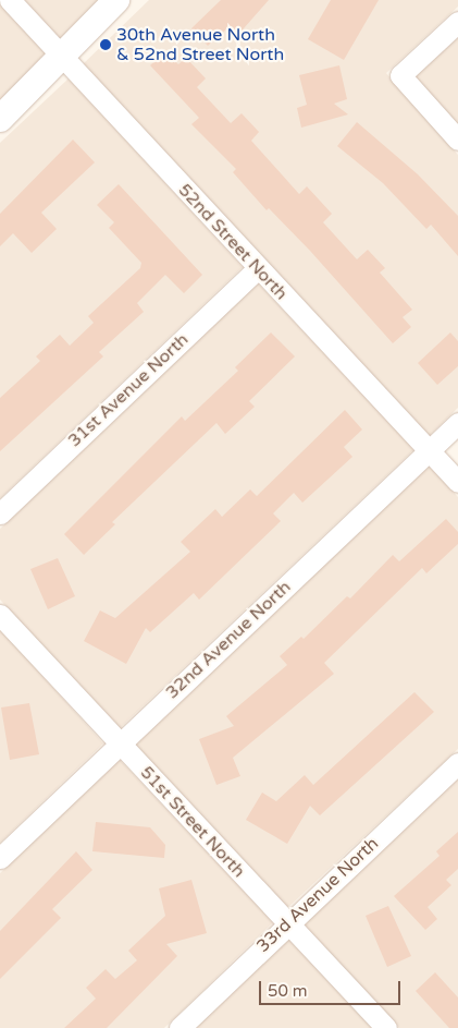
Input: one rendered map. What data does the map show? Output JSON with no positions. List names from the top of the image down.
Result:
{
  "streets": {
    "street": [
      "52nd Street North",
      "31st Avenue North",
      "32nd Avenue North",
      "51st Street North",
      "33rd Avenue North"
    ]
  },
  "crossings": [
    ["52nd Street North", "31st Avenue North"],
    ["52nd Street North", "32nd Avenue North"],
    ["32nd Avenue North", "51st Street North"],
    ["51st Street North", "33rd Avenue North"]
  ],
  "places": ["30th Avenue North & 52nd Street North"],
  "scale_bar": "50 m"
}
